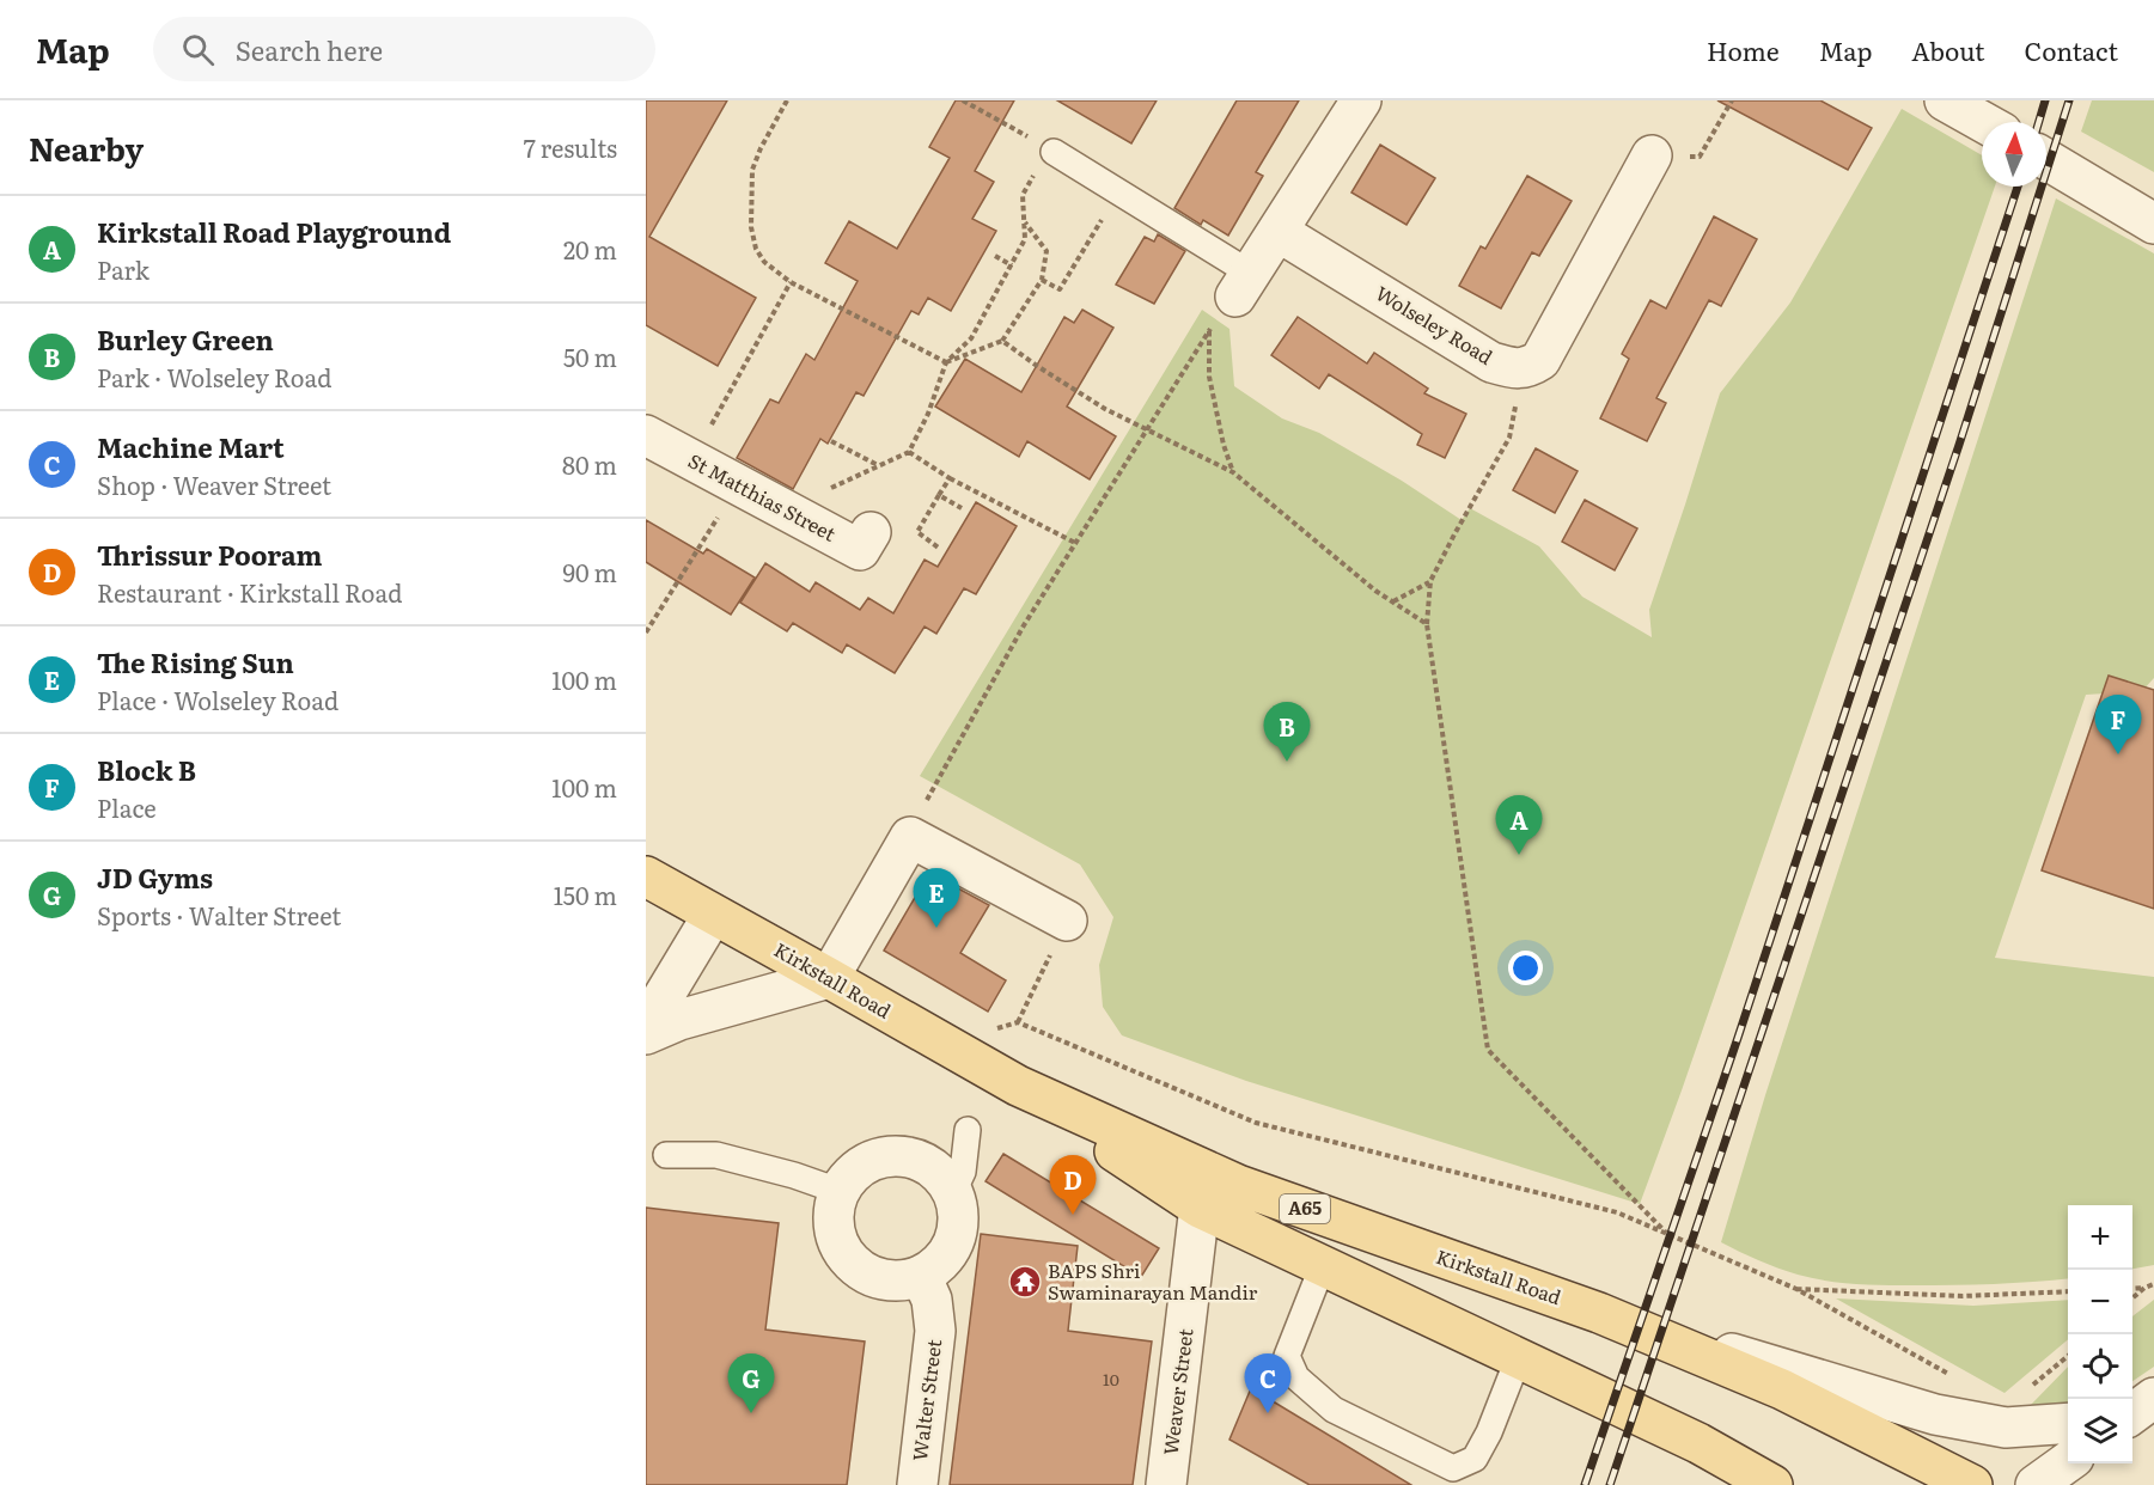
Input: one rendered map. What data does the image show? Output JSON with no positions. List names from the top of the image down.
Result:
{
  "streets": {
    "main road": ["Kirkstall Road", "A65"],
    "street": [
      "Wolseley Road",
      "St Matthias Street",
      "Weaver Street",
      "Walter Street"
    ]
  },
  "crossings": [
    ["Kirkstall Road", "Weaver Street"]
  ],
  "places": {
    "temple": ["BAPS Shri Swaminarayan Mandir"]
  },
  "house_numbers": ["10"],
  "north": "top",
  "page": {
    "header": "Map",
    "search": "Search here",
    "nav": [
      "Home",
      "Map",
      "About",
      "Contact"
    ],
    "heading": ["Nearby", "7 results"],
    "list": [
      {
        "mark": "A",
        "name": "Kirkstall Road Playground",
        "note": "Park",
        "value": "20 m"
      },
      {
        "mark": "B",
        "name": "Burley Green",
        "note": "Park · Wolseley Road",
        "value": "50 m"
      },
      {
        "mark": "C",
        "name": "Machine Mart",
        "note": "Shop · Weaver Street",
        "value": "80 m"
      },
      {
        "mark": "D",
        "name": "Thrissur Pooram",
        "note": "Restaurant · Kirkstall Road",
        "value": "90 m"
      },
      {
        "mark": "E",
        "name": "The Rising Sun",
        "note": "Place · Wolseley Road",
        "value": "100 m"
      },
      {
        "mark": "F",
        "name": "Block B",
        "note": "Place",
        "value": "100 m"
      },
      {
        "mark": "G",
        "name": "JD Gyms",
        "note": "Sports · Walter Street",
        "value": "150 m"
      }
    ],
    "pins": [
      "F",
      "B",
      "A",
      "E",
      "D",
      "C",
      "G"
    ],
    "map_buttons": ["+", "−"]
  }
}
